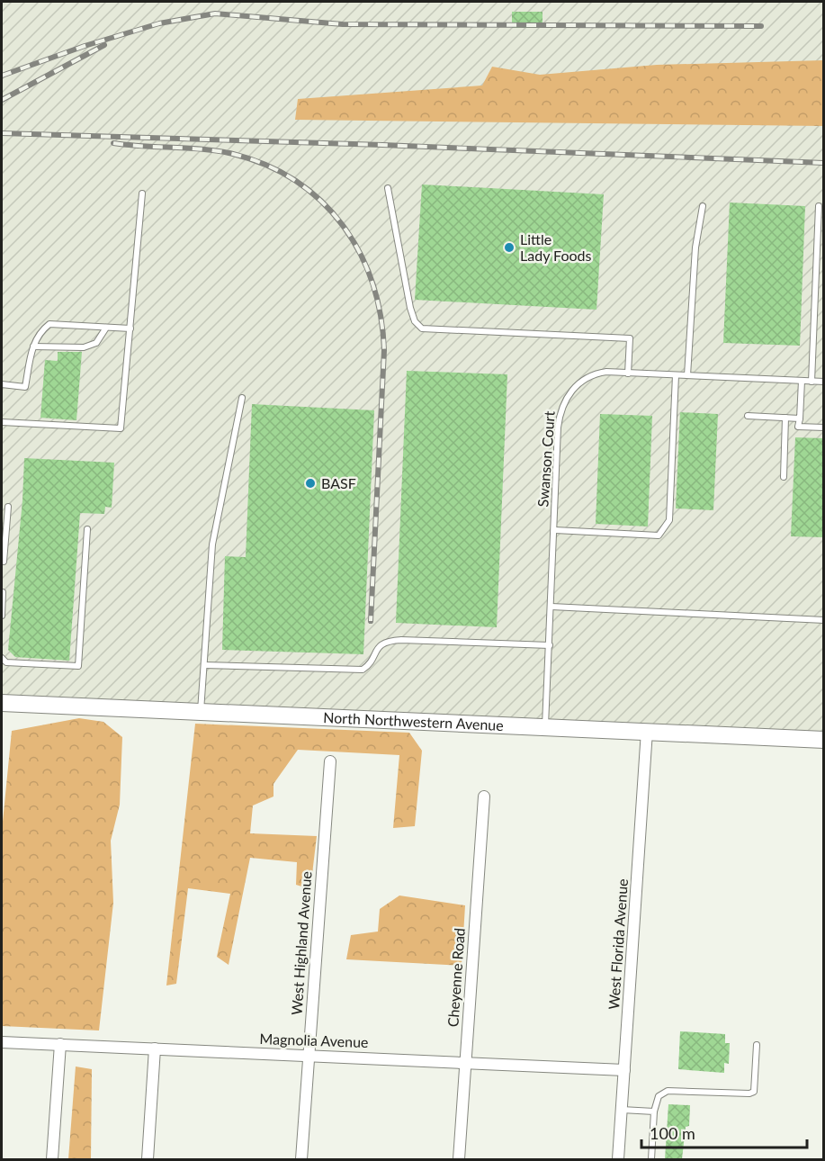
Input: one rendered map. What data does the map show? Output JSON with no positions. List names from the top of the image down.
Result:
{
  "streets": {
    "street": [
      "North Northwestern Avenue",
      "West Highland Avenue",
      "West Florida Avenue",
      "Cheyenne Road",
      "Magnolia Avenue"
    ],
    "lane": ["Swanson Court"]
  },
  "crossings": [
    ["Swanson Court", "North Northwestern Avenue"],
    ["North Northwestern Avenue", "West Florida Avenue"],
    ["West Highland Avenue", "Magnolia Avenue"],
    ["West Florida Avenue", "Magnolia Avenue"],
    ["Cheyenne Road", "Magnolia Avenue"]
  ],
  "places": ["Little Lady Foods", "BASF"],
  "scale_bar": "100 m"
}
